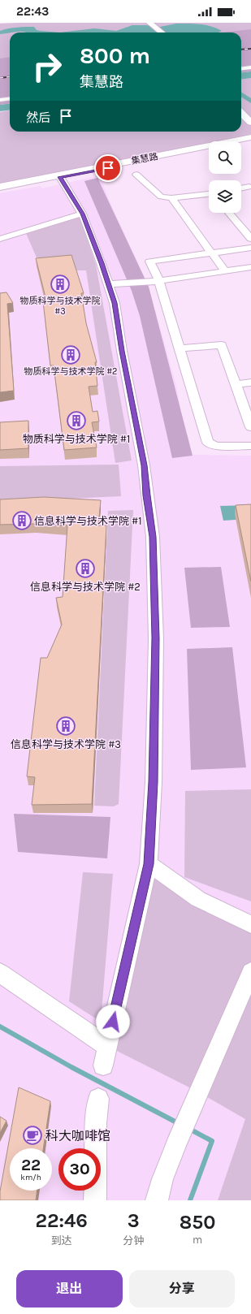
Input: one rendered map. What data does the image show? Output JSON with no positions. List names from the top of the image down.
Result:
{
  "streets": {
    "street": ["集慧路"]
  },
  "places": {
    "building": [
      "物质科学与技术学院 #3",
      "物质科学与技术学院 #2",
      "物质科学与技术学院 #1",
      "信息科学与技术学院 #1",
      "信息科学与技术学院 #2",
      "信息科学与技术学院 #3"
    ],
    "cafe": ["科大咖啡馆"]
  },
  "page": {
    "status": "22:43",
    "turn": ["800 m", "集慧路"],
    "then": "然后",
    "speed": "22 km/h",
    "limit": "30",
    "eta": [
      "22:46",
      "到达",
      "3",
      "分钟",
      "850",
      "m"
    ],
    "buttons": ["退出", "分享"]
  }
}
